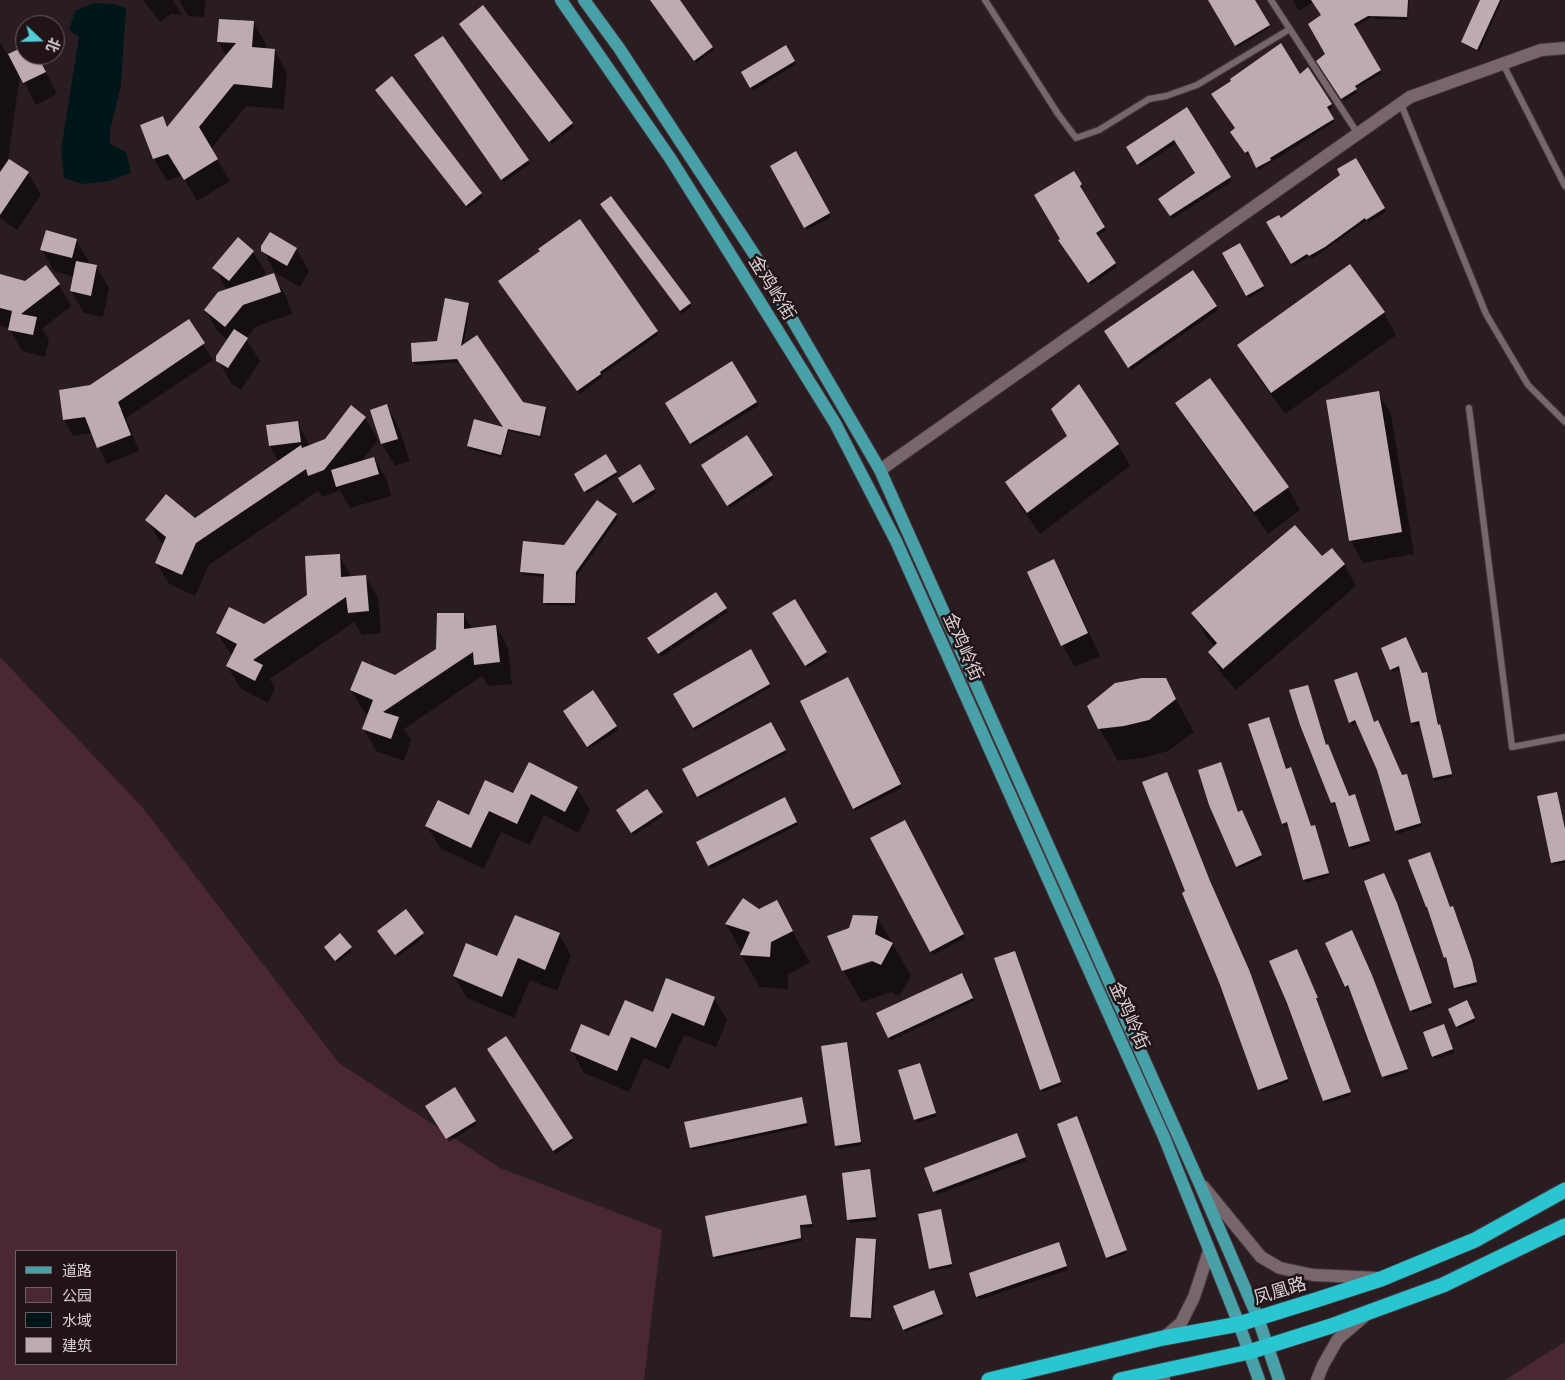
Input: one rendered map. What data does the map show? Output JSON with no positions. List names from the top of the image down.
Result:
{
  "streets": {
    "highway": ["凤凰路"],
    "main road": ["金鸡岭街"]
  },
  "crossings": [
    ["金鸡岭街", "凤凰路"]
  ],
  "legend": [
    "道路",
    "公园",
    "水域",
    "建筑"
  ],
  "north": "right"
}
